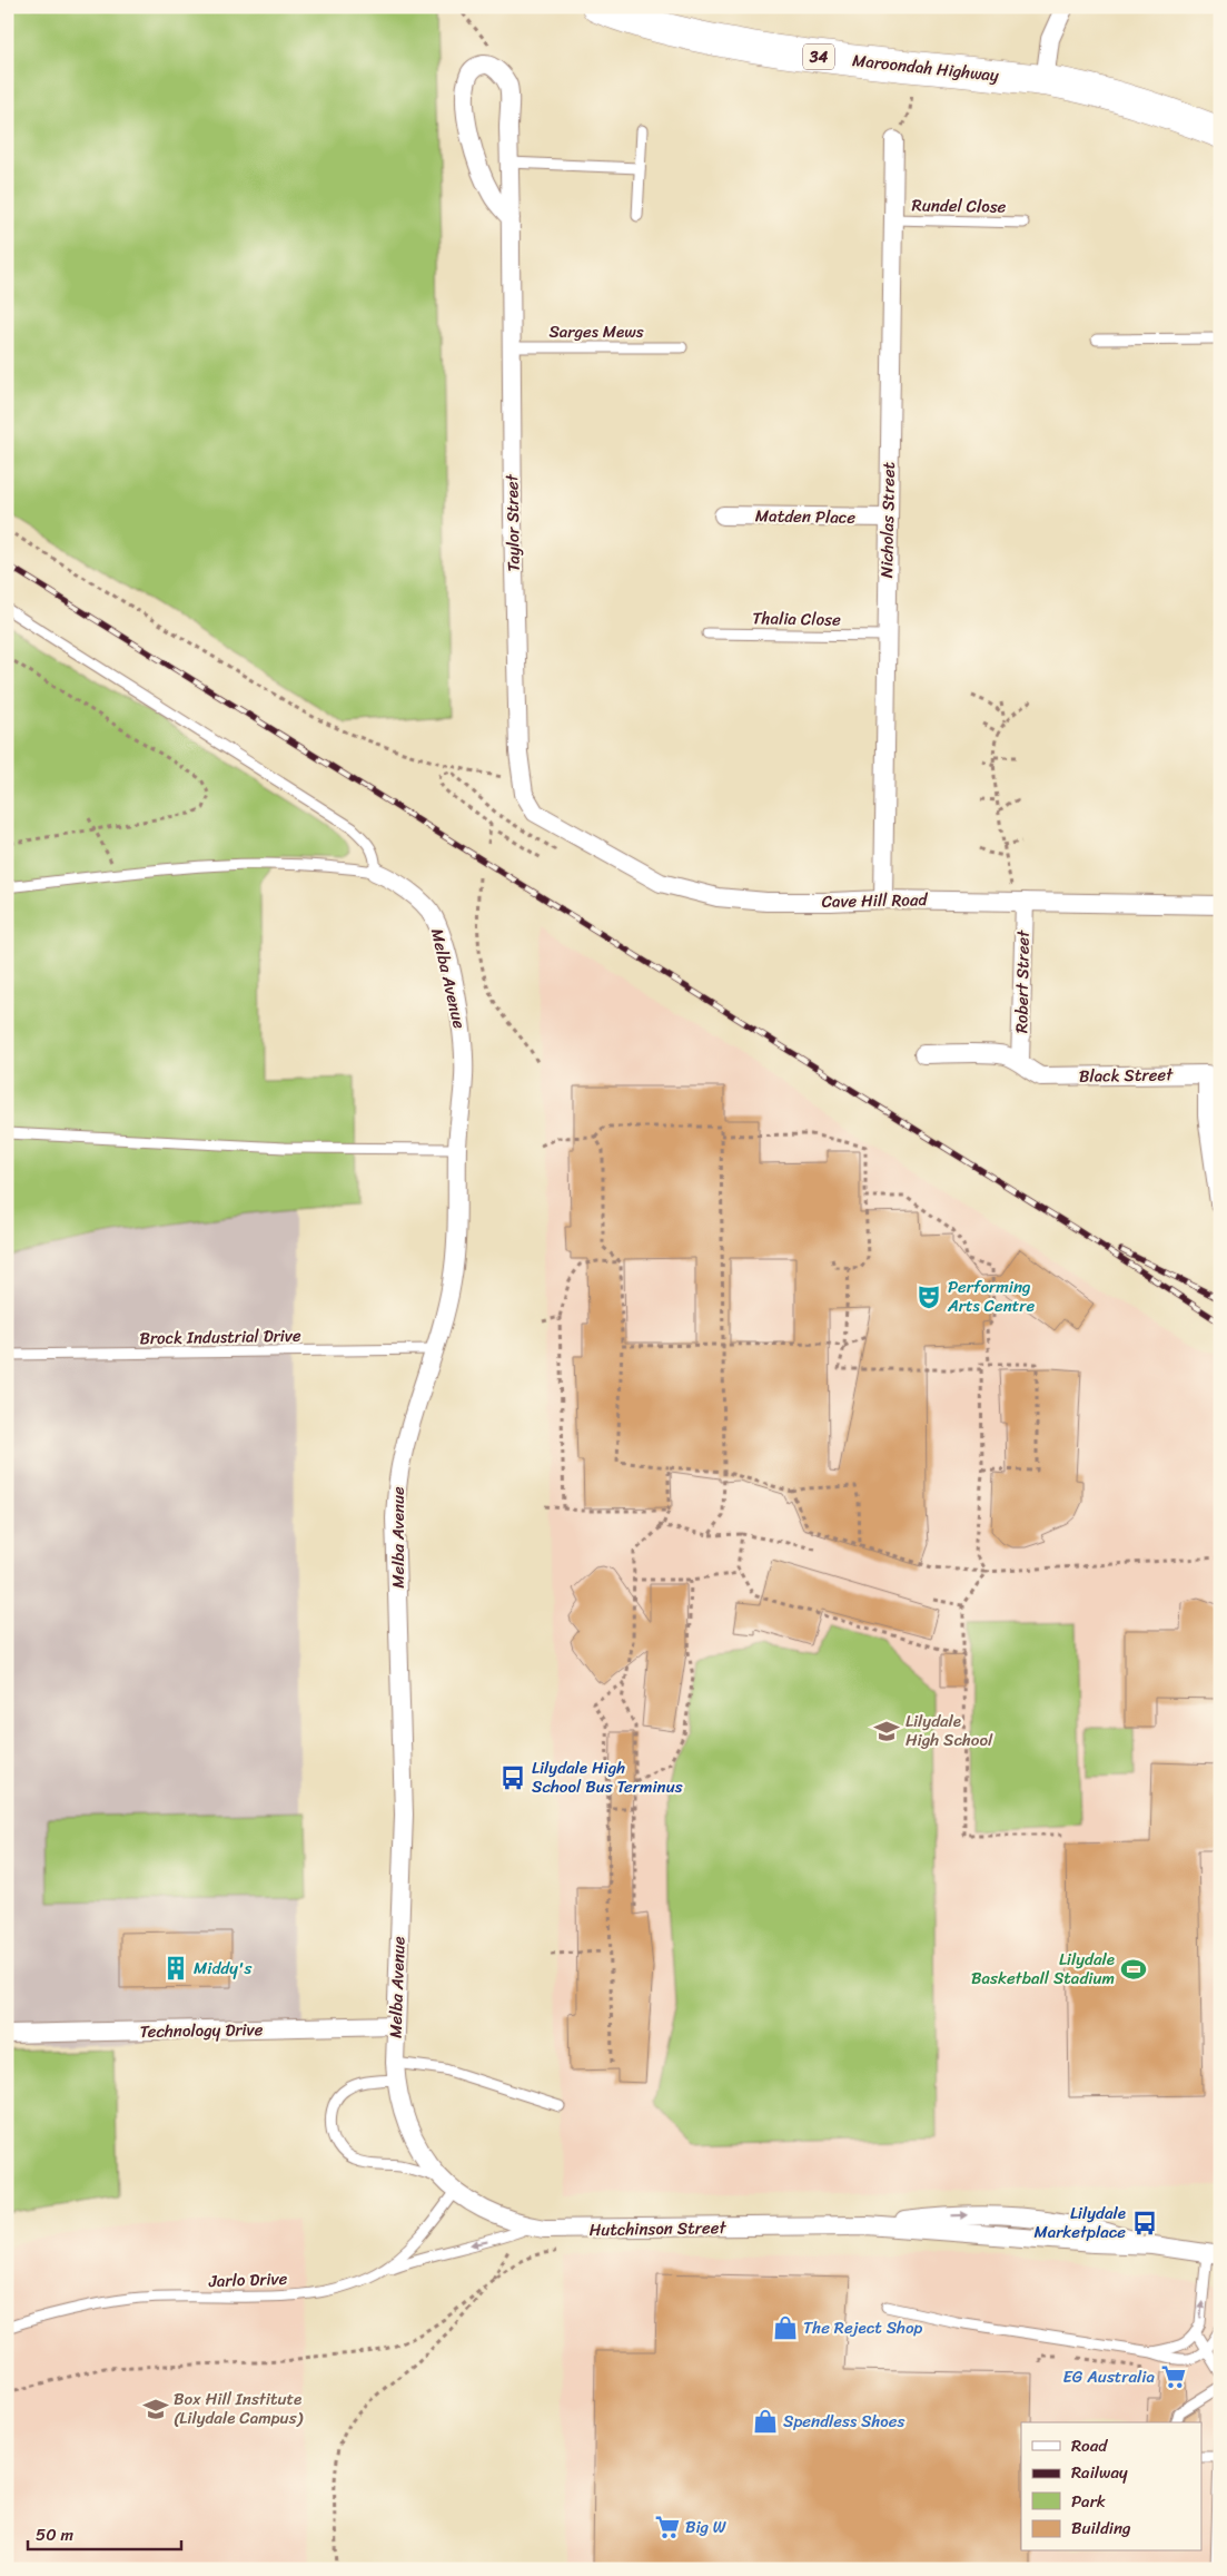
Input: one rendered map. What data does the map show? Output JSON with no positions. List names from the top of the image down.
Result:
{
  "streets": {
    "highway": ["34", "Maroondah Highway"],
    "street": [
      "Matden Place",
      "Nicholas Street",
      "Taylor Street",
      "Cave Hill Road",
      "Melba Avenue",
      "Robert Street",
      "Black Street",
      "Technology Drive",
      "Hutchinson Street"
    ],
    "lane": [
      "Rundel Close",
      "Sarges Mews",
      "Thalia Close",
      "Brock Industrial Drive",
      "Jarlo Drive"
    ]
  },
  "crossings": [
    ["Rundel Close", "Nicholas Street"],
    ["Sarges Mews", "Taylor Street"],
    ["Matden Place", "Nicholas Street"],
    ["Nicholas Street", "Thalia Close"],
    ["Nicholas Street", "Cave Hill Road"],
    ["Taylor Street", "Cave Hill Road"],
    ["Cave Hill Road", "Robert Street"],
    ["Melba Avenue", "Brock Industrial Drive"],
    ["Melba Avenue", "Technology Drive"],
    ["Melba Avenue", "Hutchinson Street"],
    ["Melba Avenue", "Jarlo Drive"],
    ["Robert Street", "Black Street"],
    ["Hutchinson Street", "Jarlo Drive"]
  ],
  "places": {
    "theatre": ["Performing Arts Centre"],
    "school or university": ["Lilydale High School", "Box Hill Institute (Lilydale Campus)"],
    "bus stop": ["Lilydale High School Bus Terminus", "Lilydale Marketplace"],
    "building": ["Middy's"],
    "sports": ["Lilydale Basketball Stadium"],
    "shop": ["The Reject Shop", "Spendless Shoes"],
    "supermarket": ["EG Australia", "Big W"]
  },
  "legend": [
    "Road",
    "Railway",
    "Park",
    "Building"
  ],
  "scale_bar": "50 m"
}
